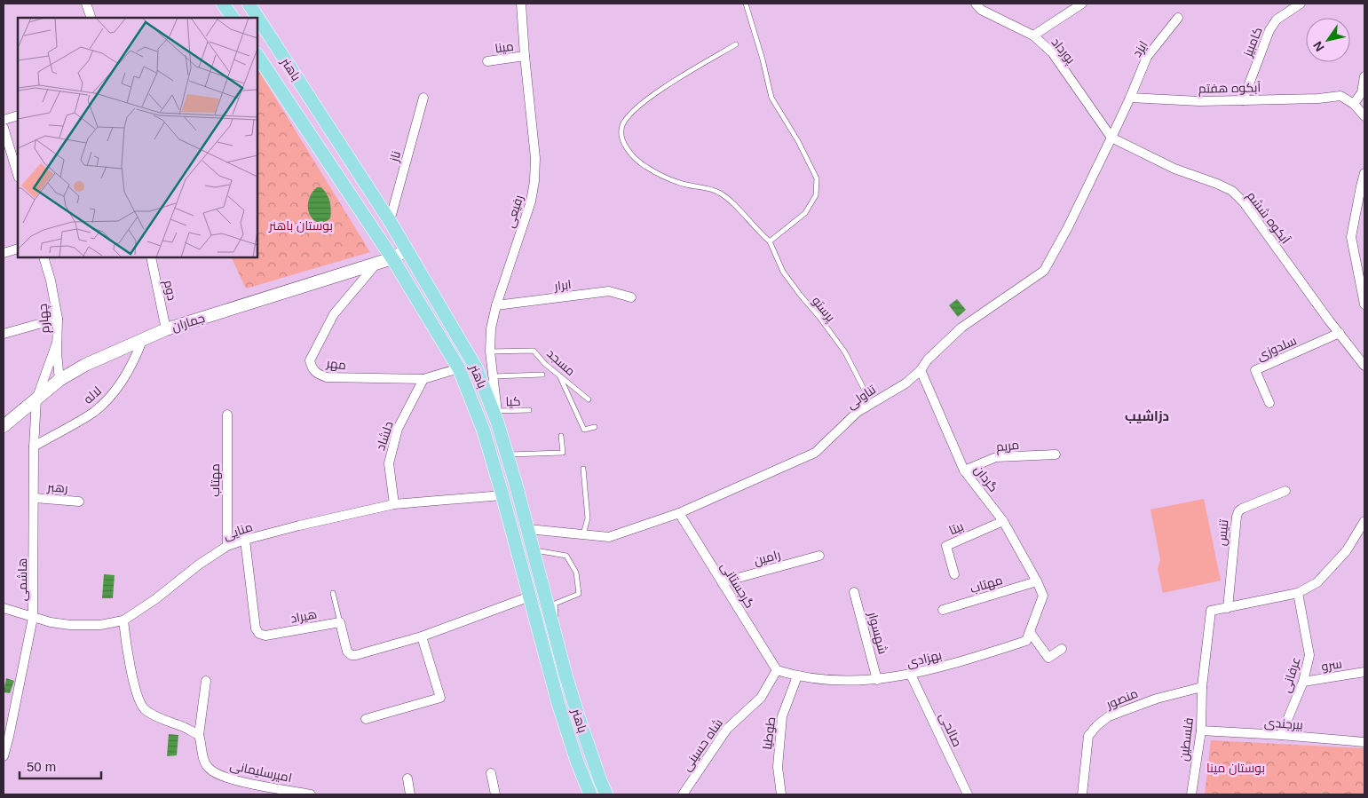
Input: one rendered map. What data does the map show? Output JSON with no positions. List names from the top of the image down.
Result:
{
  "streets": {
    "main road": ["باهنر", "جماران"],
    "street": [
      "کامبیز",
      "مینا",
      "ایزد",
      "پورداد",
      "آبکوه هفتم",
      "ناز",
      "رفیعی",
      "آبکوه ششم",
      "ابرار",
      "دوم",
      "چهارم",
      "سلدوزی",
      "مهر",
      "لاله",
      "تناولی",
      "دلشاد",
      "مریم",
      "گردان",
      "مهتاب",
      "رهبر",
      "بیتا",
      "منایی",
      "تنیس",
      "رامین",
      "هاشمی",
      "گرجستانی",
      "هیراد",
      "شهسوار",
      "بهزادی",
      "سرو",
      "عرفانی",
      "منصور",
      "بیرجندی",
      "صالحی",
      "طوطیا",
      "فلسطین",
      "شاه حسینی",
      "امیرسلیمانی"
    ],
    "lane": ["پرستو", "مسجد", "کیا"]
  },
  "crossings": [
    ["کامبیز", "آبکوه هفتم"],
    ["مینا", "رفیعی"],
    ["ایزد", "آبکوه هفتم"],
    ["پورداد", "آبکوه ششم"],
    ["پورداد", "تناولی"],
    ["باهنر", "ناز"],
    ["باهنر", "رفیعی"],
    ["باهنر", "جماران"],
    ["باهنر", "مهر"],
    ["باهنر", "تناولی"],
    ["باهنر", "کیا"],
    ["باهنر", "منایی"],
    ["رفیعی", "ابرار"],
    ["رفیعی", "مسجد"],
    ["رفیعی", "کیا"],
    ["آبکوه ششم", "سلدوزی"],
    ["آبکوه ششم", "تناولی"],
    ["دوم", "جماران"],
    ["چهارم", "جماران"],
    ["چهارم", "هاشمی"],
    ["جماران", "مهر"],
    ["جماران", "لاله"],
    ["جماران", "هاشمی"],
    ["مهر", "دلشاد"],
    ["لاله", "هاشمی"],
    ["تناولی", "گردان"],
    ["تناولی", "گرجستانی"],
    ["دلشاد", "منایی"],
    ["مریم", "گردان"],
    ["گردان", "مهتاب"],
    ["گردان", "بیتا"],
    ["گردان", "بهزادی"],
    ["مهتاب", "منایی"],
    ["رهبر", "هاشمی"],
    ["منایی", "هاشمی"],
    ["منایی", "هیراد"],
    ["تنیس", "فلسطین"],
    ["رامین", "گرجستانی"],
    ["گرجستانی", "بهزادی"],
    ["گرجستانی", "شاه حسینی"],
    ["شهسوار", "بهزادی"],
    ["بهزادی", "صالحی"],
    ["بهزادی", "طوطیا"],
    ["بهزادی", "شاه حسینی"],
    ["سرو", "عرفانی"],
    ["عرفانی", "بیرجندی"],
    ["منصور", "فلسطین"],
    ["بیرجندی", "فلسطین"]
  ],
  "districts": ["دزاشیب"],
  "parks": ["بوستان باهنر", "بوستان مینا"],
  "scale_bar": "50 m",
  "north": "bottom left"
}
